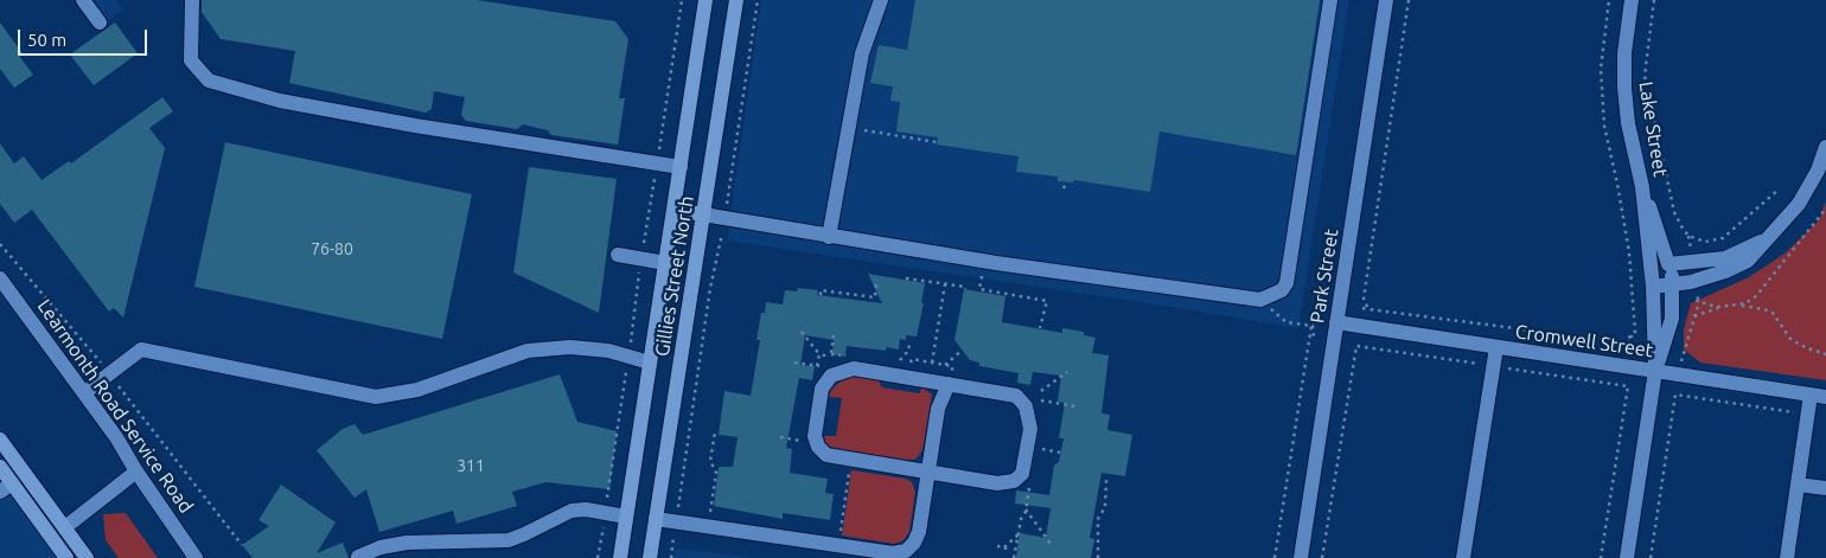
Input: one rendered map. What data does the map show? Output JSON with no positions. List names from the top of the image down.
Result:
{
  "streets": {
    "main road": ["Gillies Street North"],
    "street": [
      "Lake Street",
      "Park Street",
      "Cromwell Street",
      "Learmonth Road Service Road"
    ]
  },
  "crossings": [
    ["Lake Street", "Cromwell Street"],
    ["Park Street", "Cromwell Street"]
  ],
  "house_numbers": ["76-80", "311"],
  "scale_bar": "50 m"
}
